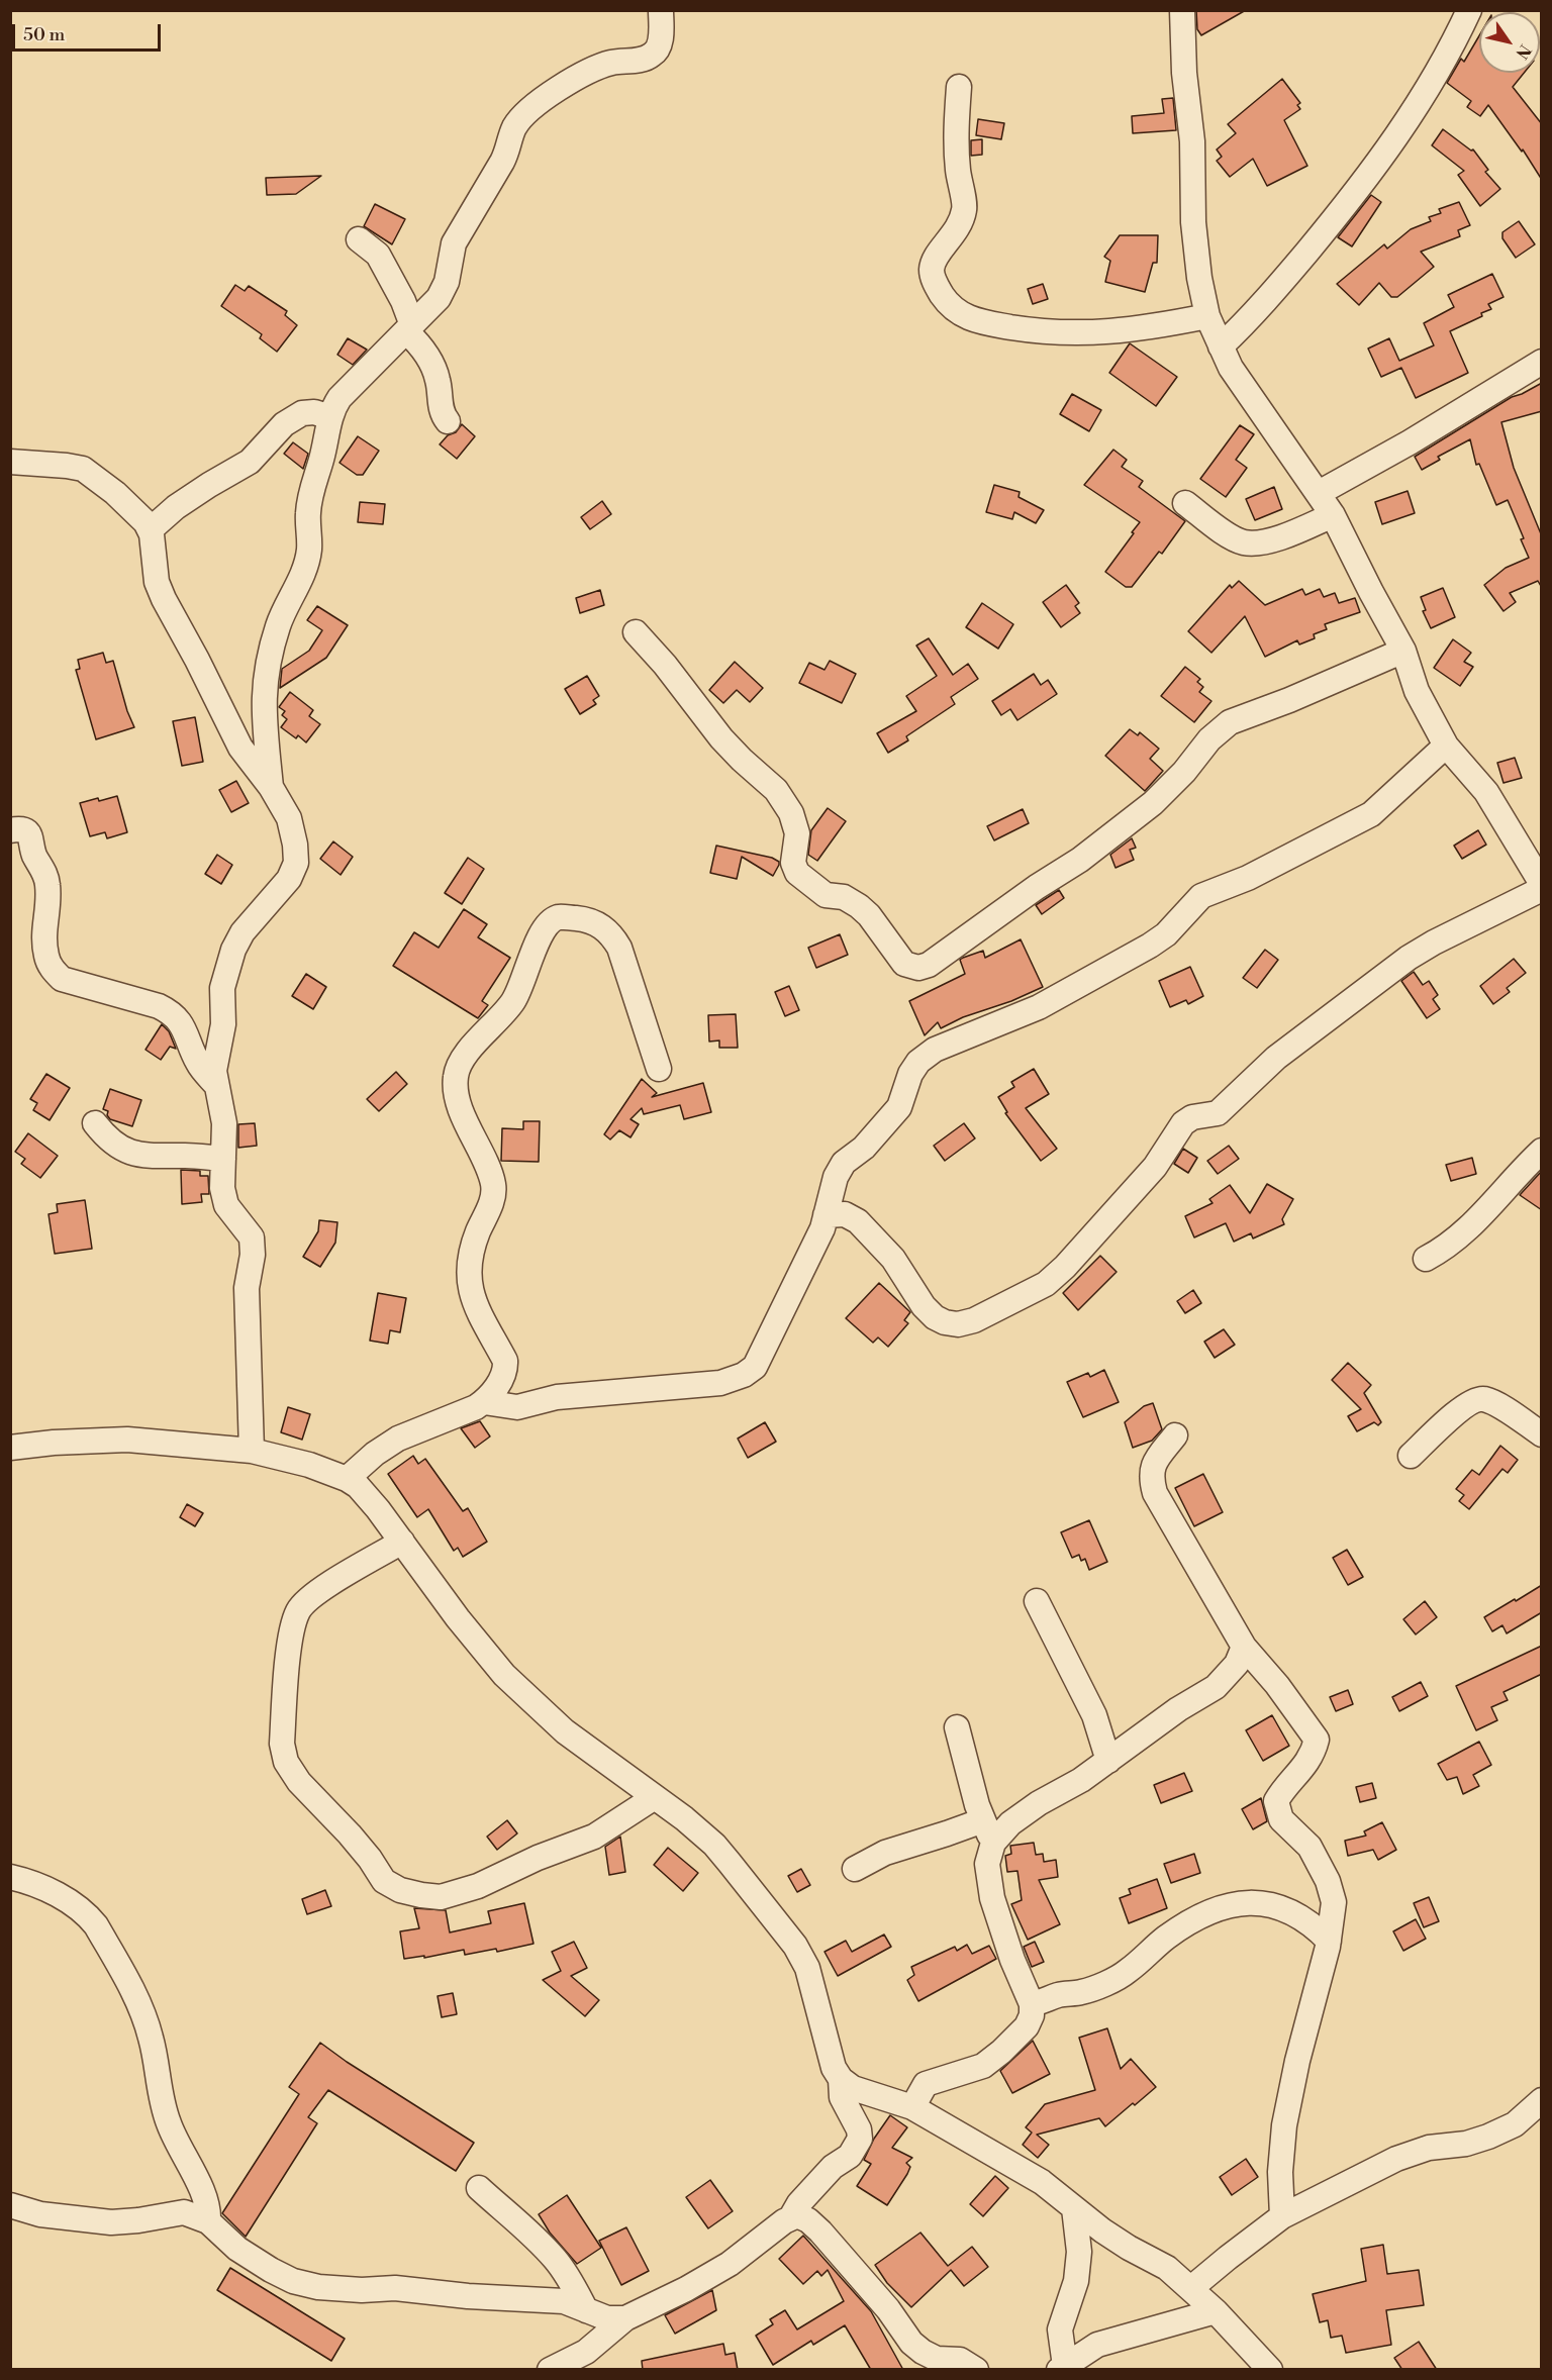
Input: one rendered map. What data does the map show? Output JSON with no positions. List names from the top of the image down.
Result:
{
  "scale_bar": "50 m",
  "north": "bottom right"
}
